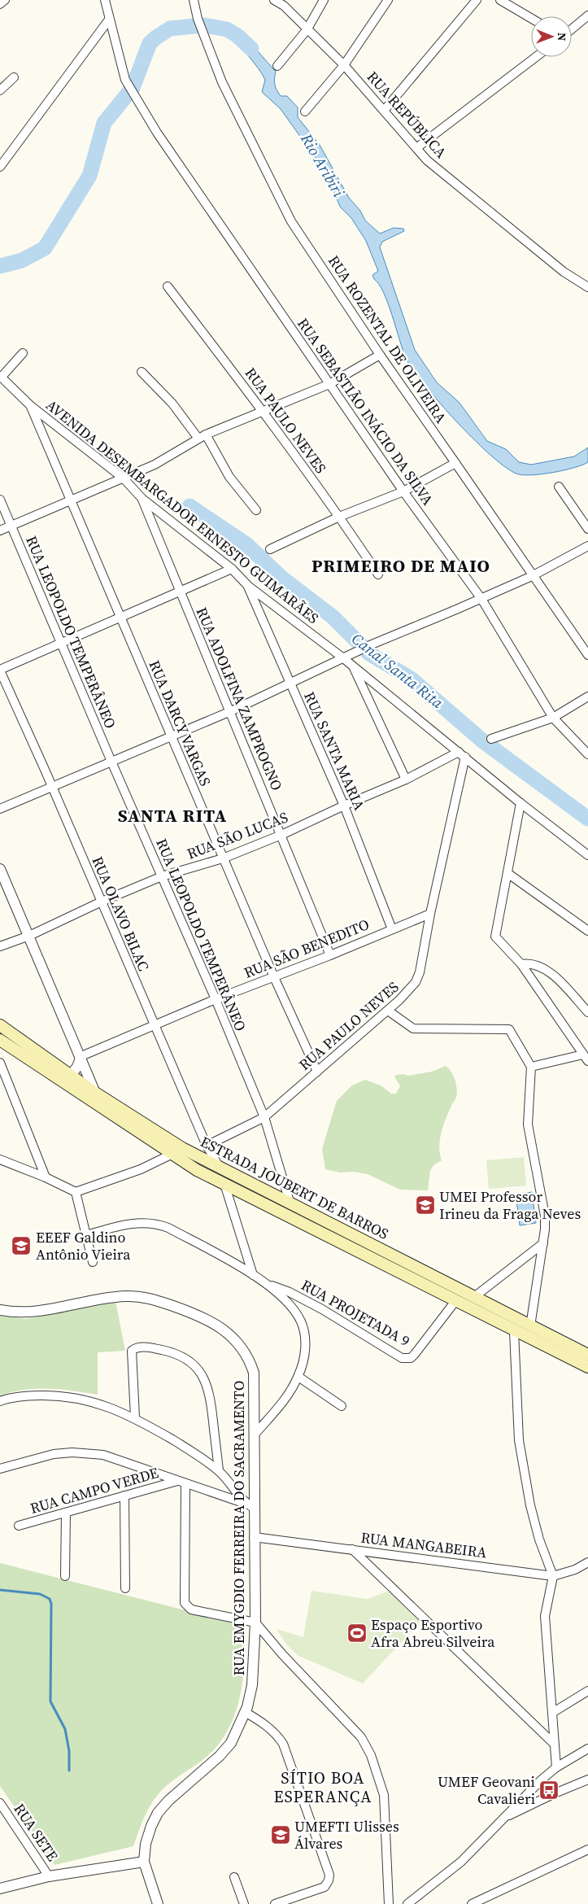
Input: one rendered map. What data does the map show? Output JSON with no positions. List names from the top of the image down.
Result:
{
  "streets": {
    "main road": ["ESTRADA JOUBERT DE BARROS"],
    "street": [
      "RUA REPÚBLICA",
      "RUA ROZENTAL DE OLIVEIRA",
      "RUA SEBASTIÃO INÁCIO DA SILVA",
      "RUA PAULO NEVES",
      "AVENIDA DESEMBARGADOR ERNESTO GUIMARÃES",
      "RUA LEOPOLDO TEMPERÂNEO",
      "RUA ADOLFINA ZAMPROGNO",
      "RUA DARCY VARGAS",
      "RUA SANTA MARIA",
      "RUA SÃO LUCAS",
      "RUA OLAVO BILAC",
      "RUA SÃO BENEDITO",
      "RUA PROJETADA 9",
      "RUA CAMPO VERDE",
      "RUA EMYGDIO FERREIRA DO SACRAMENTO",
      "RUA MANGABEIRA",
      "RUA SETE"
    ]
  },
  "crossings": [
    ["RUA PAULO NEVES", "AVENIDA DESEMBARGADOR ERNESTO GUIMARÃES"],
    ["RUA PAULO NEVES", "RUA LEOPOLDO TEMPERÂNEO"],
    ["RUA PAULO NEVES", "RUA DARCY VARGAS"],
    ["RUA PAULO NEVES", "RUA SÃO LUCAS"],
    ["RUA PAULO NEVES", "RUA OLAVO BILAC"],
    ["RUA PAULO NEVES", "RUA SÃO BENEDITO"],
    ["AVENIDA DESEMBARGADOR ERNESTO GUIMARÃES", "RUA ADOLFINA ZAMPROGNO"],
    ["AVENIDA DESEMBARGADOR ERNESTO GUIMARÃES", "RUA DARCY VARGAS"],
    ["AVENIDA DESEMBARGADOR ERNESTO GUIMARÃES", "RUA SANTA MARIA"],
    ["AVENIDA DESEMBARGADOR ERNESTO GUIMARÃES", "RUA SÃO LUCAS"],
    ["RUA LEOPOLDO TEMPERÂNEO", "RUA SÃO LUCAS"],
    ["RUA LEOPOLDO TEMPERÂNEO", "RUA SÃO BENEDITO"],
    ["RUA LEOPOLDO TEMPERÂNEO", "ESTRADA JOUBERT DE BARROS"],
    ["RUA ADOLFINA ZAMPROGNO", "RUA SÃO LUCAS"],
    ["RUA ADOLFINA ZAMPROGNO", "RUA SÃO BENEDITO"],
    ["RUA DARCY VARGAS", "RUA SÃO LUCAS"],
    ["RUA DARCY VARGAS", "RUA SÃO BENEDITO"],
    ["RUA SANTA MARIA", "RUA SÃO LUCAS"],
    ["RUA SANTA MARIA", "RUA SÃO BENEDITO"],
    ["RUA SÃO LUCAS", "RUA OLAVO BILAC"],
    ["RUA OLAVO BILAC", "RUA SÃO BENEDITO"],
    ["RUA OLAVO BILAC", "ESTRADA JOUBERT DE BARROS"],
    ["ESTRADA JOUBERT DE BARROS", "RUA PROJETADA 9"],
    ["RUA EMYGDIO FERREIRA DO SACRAMENTO", "RUA MANGABEIRA"]
  ],
  "districts": ["PRIMEIRO DE MAIO", "SANTA RITA", "SÍTIO BOA ESPERANÇA"],
  "water": ["Rio Aribiri", "Canal Santa Rita"],
  "places": {
    "school or university": ["UMEI Professor Irineu da Fraga Neves", "EEEF Galdino Antônio Vieira", "UMEFTI Ulisses Álvares"],
    "sports": ["Espaço Esportivo Afra Abreu Silveira"],
    "bus stop": ["UMEF Geovani Cavalieri"]
  },
  "north": "right"
}
